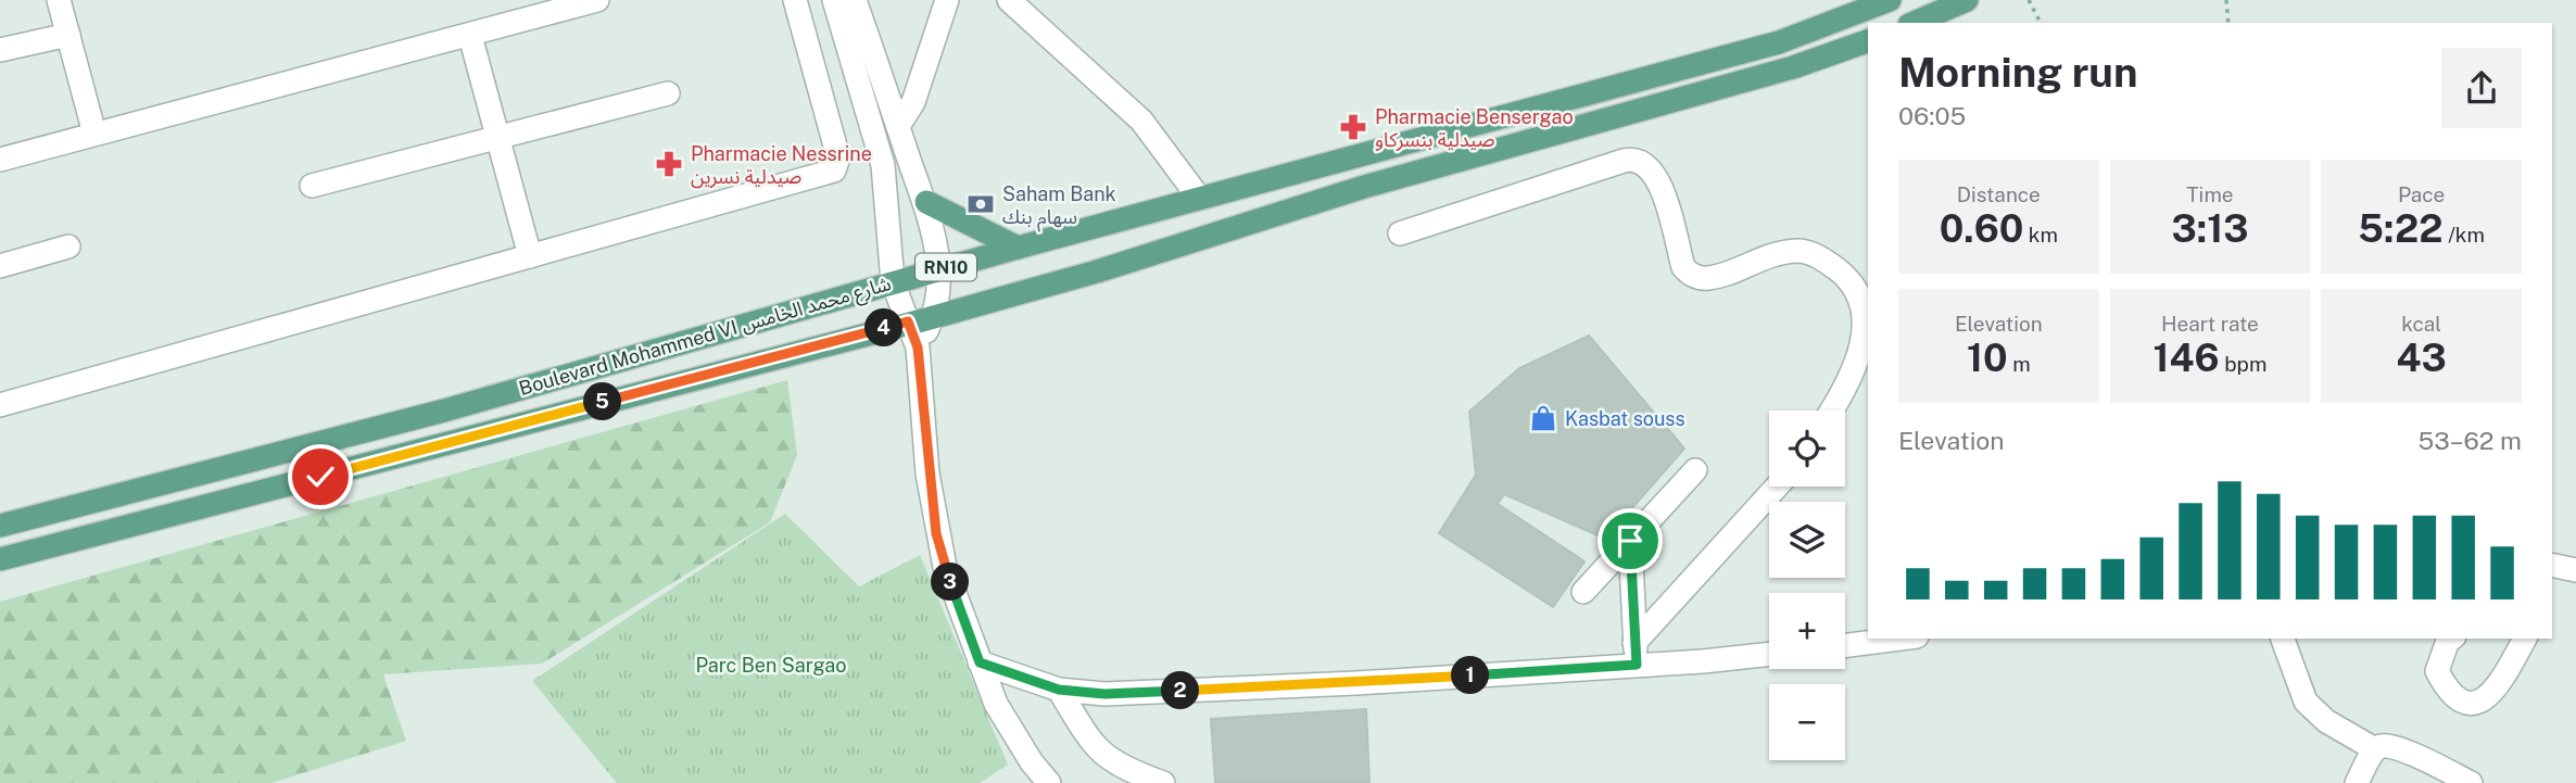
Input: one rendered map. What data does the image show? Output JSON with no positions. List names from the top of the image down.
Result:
{
  "streets": {
    "main road": ["RN10", "Boulevard Mohammed VI شارع محمد الخامس"]
  },
  "parks": ["Parc Ben Sargao"],
  "places": {
    "pharmacy": ["Pharmacie Bensergao صيدلية بنسركاو", "Pharmacie Nessrine صيدلية نسرين"],
    "bank": ["Saham Bank سهام بنك"],
    "shop": ["Kasbat souss"]
  },
  "page": {
    "heading": ["Morning run", "06:05"],
    "stats": [
      ["Distance", "0.60 km"],
      ["Time", "3:13"],
      ["Pace", "5:22 /km"],
      ["Elevation", "10 m"],
      ["Heart rate", "146 bpm"],
      ["kcal", "43"]
    ],
    "pins": [
      "4",
      "5",
      "3",
      "1",
      "2"
    ],
    "map_buttons": ["+", "−"],
    "chart": ["Elevation", "53–62 m"]
  }
}
